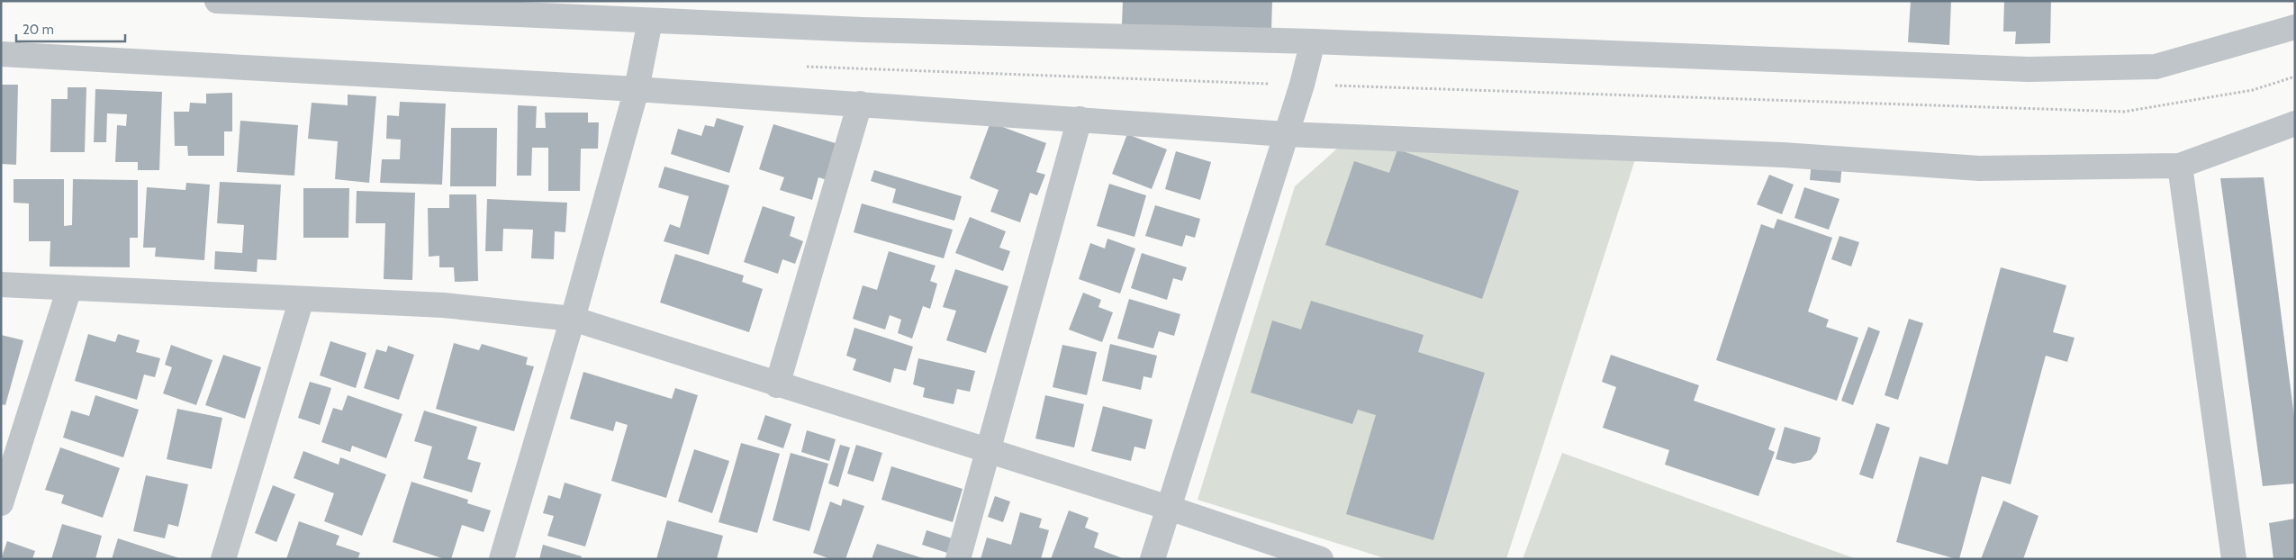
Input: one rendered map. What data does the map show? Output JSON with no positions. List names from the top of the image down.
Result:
{
  "scale_bar": "20 m"
}
